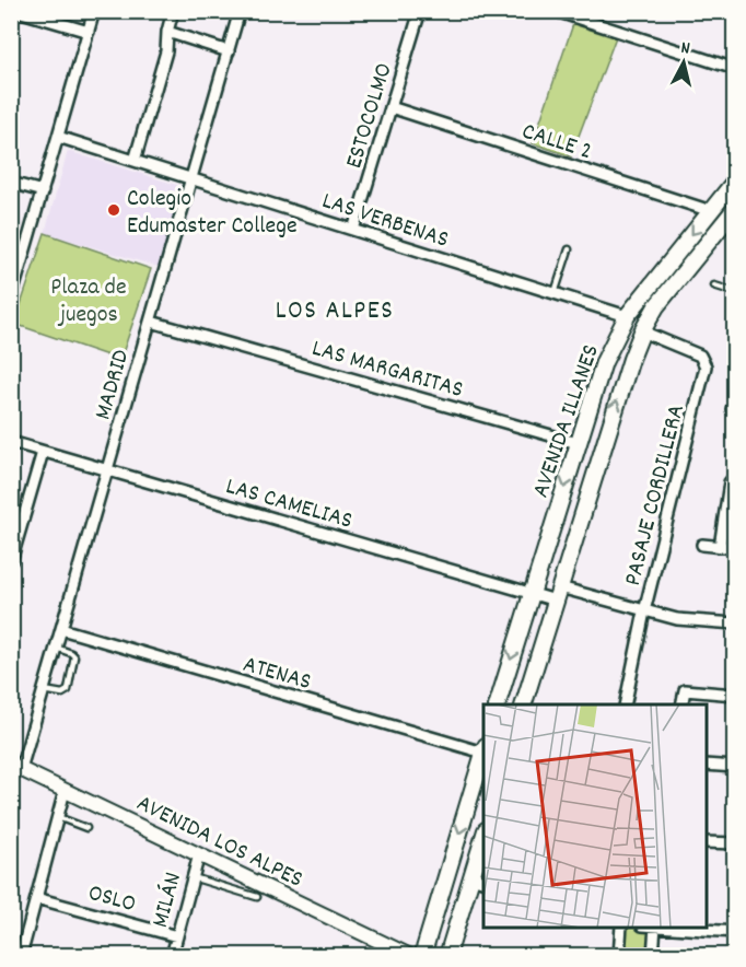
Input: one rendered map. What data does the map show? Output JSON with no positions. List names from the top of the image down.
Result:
{
  "streets": {
    "main road": ["AVENIDA ILLANES"],
    "street": [
      "ESTOCOLMO",
      "CALLE 2",
      "LAS VERBENAS",
      "LAS MARGARITAS",
      "MADRID",
      "PASAJE CORDILLERA",
      "LAS CAMELIAS",
      "ATENAS",
      "AVENIDA LOS ALPES",
      "OSLO",
      "MILÁN"
    ]
  },
  "crossings": [
    ["ESTOCOLMO", "CALLE 2"],
    ["ESTOCOLMO", "LAS VERBENAS"],
    ["CALLE 2", "AVENIDA ILLANES"],
    ["LAS VERBENAS", "MADRID"],
    ["LAS VERBENAS", "AVENIDA ILLANES"],
    ["LAS MARGARITAS", "MADRID"],
    ["LAS MARGARITAS", "AVENIDA ILLANES"],
    ["MADRID", "LAS CAMELIAS"],
    ["MADRID", "ATENAS"],
    ["MADRID", "AVENIDA LOS ALPES"],
    ["AVENIDA ILLANES", "PASAJE CORDILLERA"],
    ["AVENIDA ILLANES", "LAS CAMELIAS"],
    ["PASAJE CORDILLERA", "LAS CAMELIAS"],
    ["AVENIDA LOS ALPES", "MILÁN"],
    ["OSLO", "MILÁN"]
  ],
  "districts": ["LOS ALPES"],
  "parks": ["Plaza de juegos"],
  "places": ["Colegio Edumaster College"],
  "north": "top"
}
